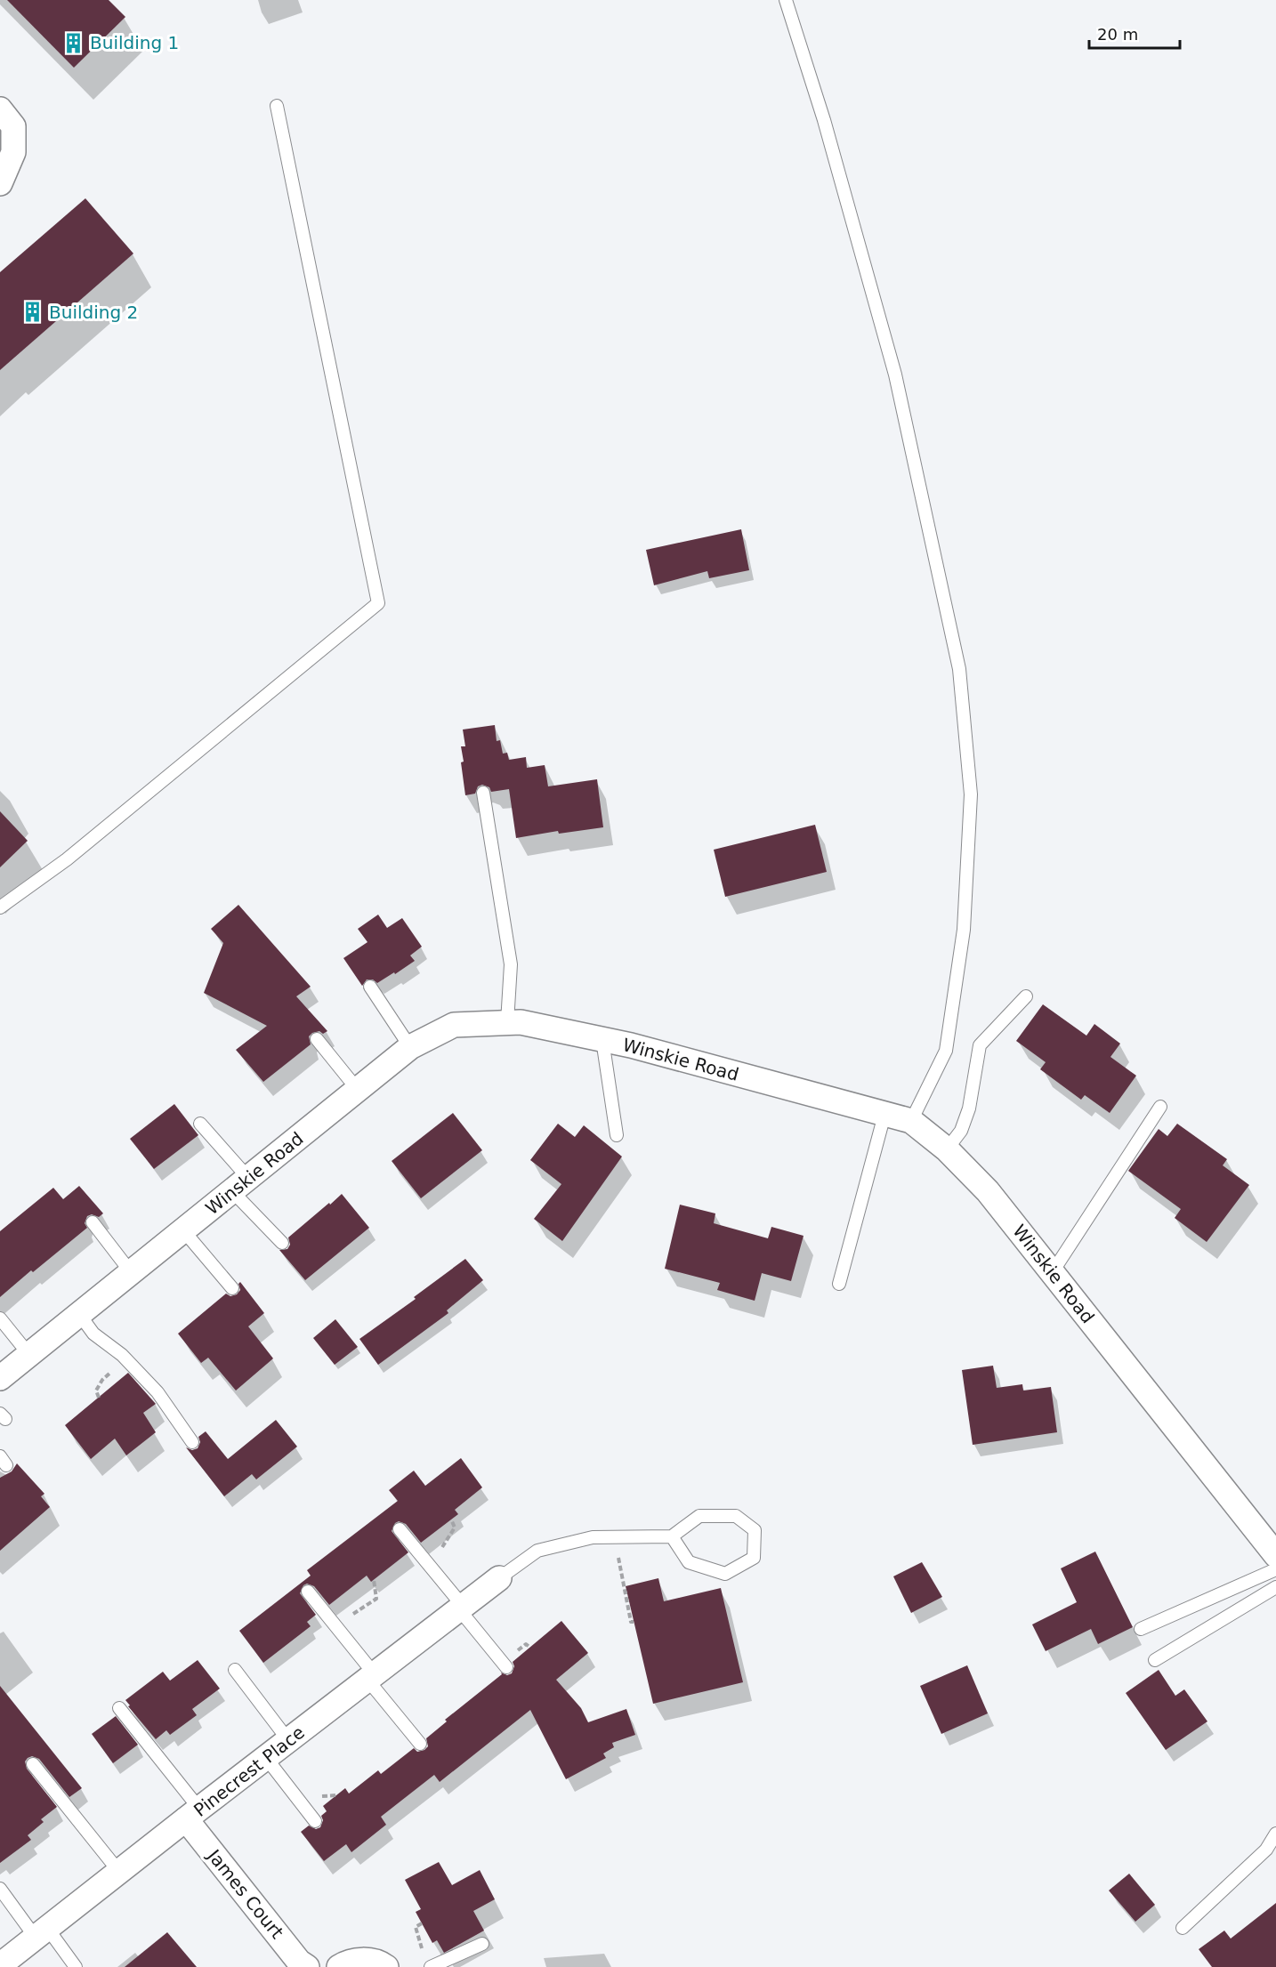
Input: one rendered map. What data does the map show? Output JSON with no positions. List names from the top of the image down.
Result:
{
  "streets": {
    "street": ["Winskie Road", "Pinecrest Place", "James Court"]
  },
  "crossings": [
    ["Pinecrest Place", "James Court"]
  ],
  "places": {
    "building": ["Building 1", "Building 2"]
  },
  "scale_bar": "20 m"
}
